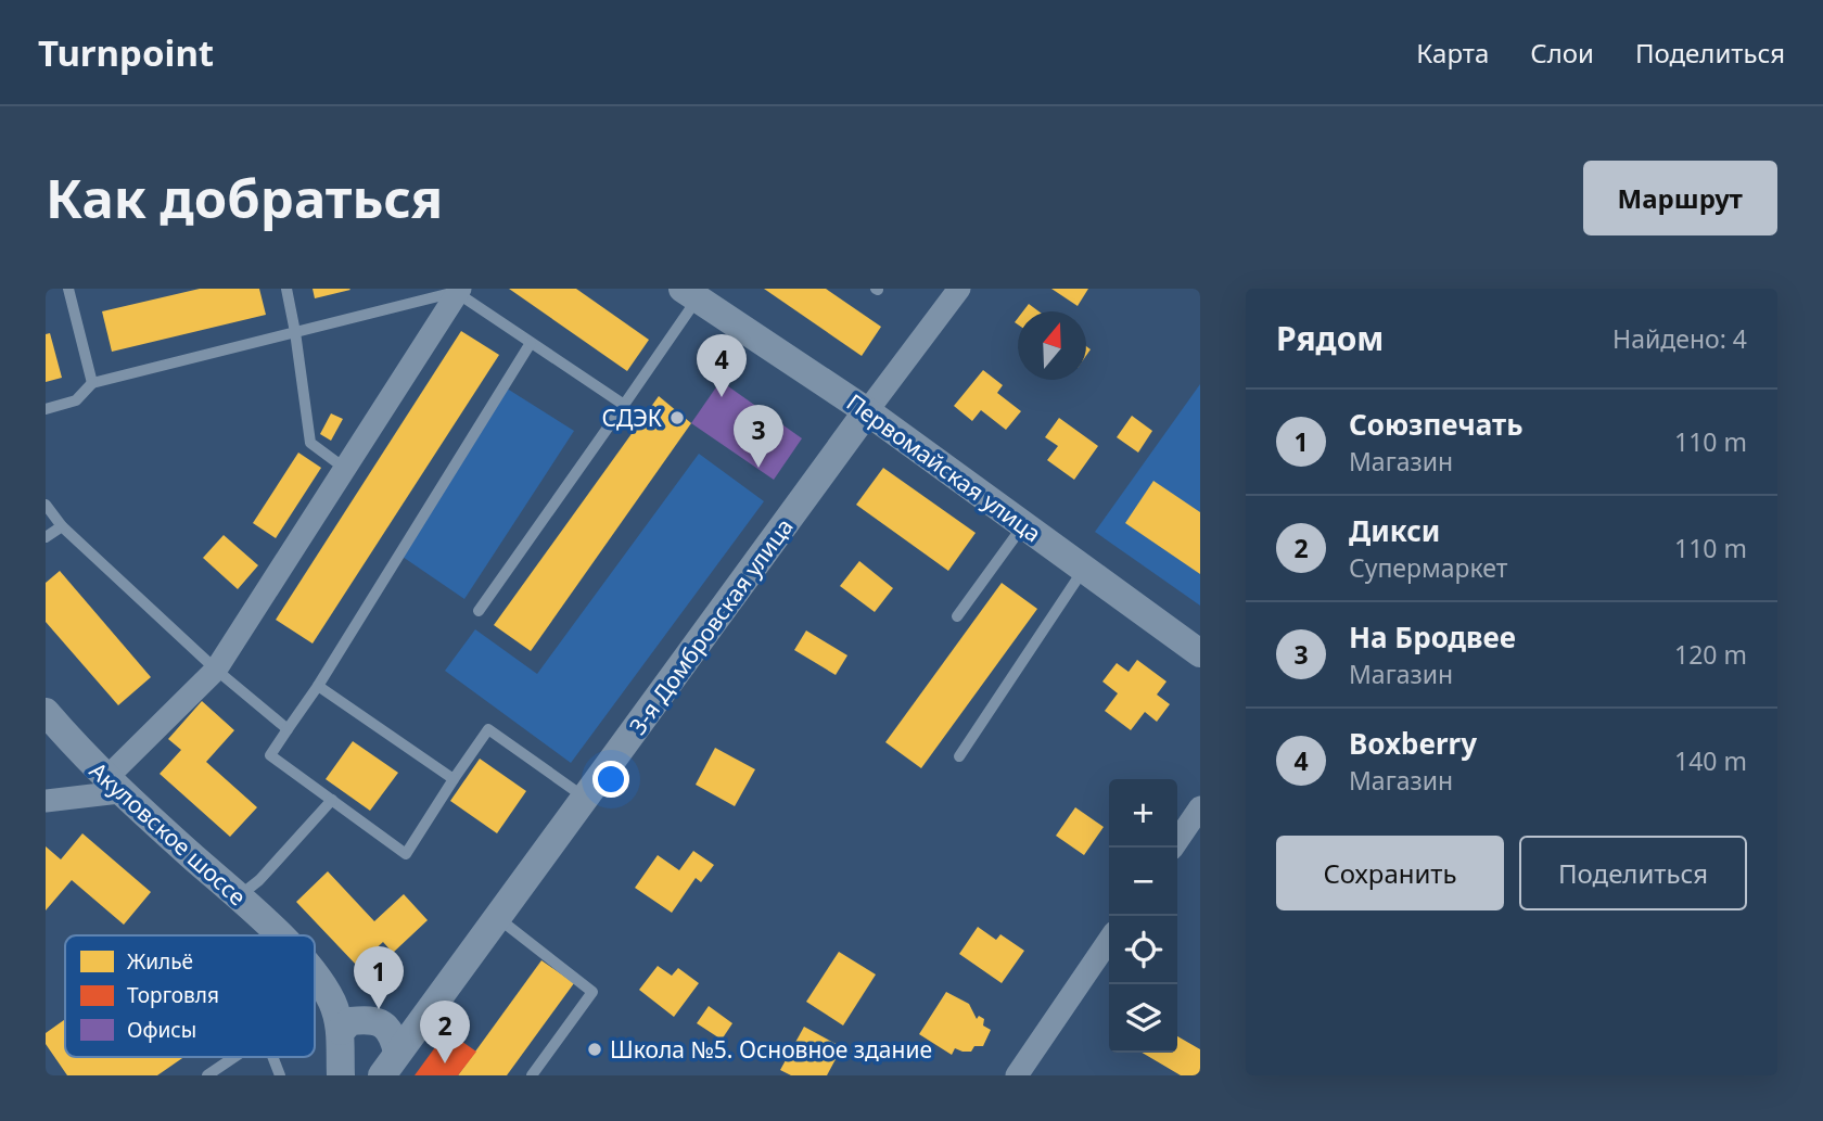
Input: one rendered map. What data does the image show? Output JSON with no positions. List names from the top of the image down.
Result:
{
  "streets": {
    "street": ["Первомайская улица", "3-я Домбровская улица", "Акуловское шоссе"]
  },
  "crossings": [
    ["Первомайская улица", "3-я Домбровская улица"]
  ],
  "places": ["СДЭК", "Школа №5. Основное здание"],
  "legend": ["Жильё", "Торговля", "Офисы"],
  "north": "top",
  "page": {
    "header": "Turnpoint",
    "nav": ["Карта", "Слои", "Поделиться"],
    "buttons": [
      "Маршрут",
      ["Сохранить", "Поделиться"]
    ],
    "title": "Как добраться",
    "heading": ["Рядом", "Найдено: 4"],
    "pins": [
      "4",
      "3",
      "1",
      "2"
    ],
    "list": [
      {
        "mark": "1",
        "name": "Союзпечать",
        "note": "Магазин",
        "value": "110 m"
      },
      {
        "mark": "2",
        "name": "Дикси",
        "note": "Супермаркет",
        "value": "110 m"
      },
      {
        "mark": "3",
        "name": "На Бродвее",
        "note": "Магазин",
        "value": "120 m"
      },
      {
        "mark": "4",
        "name": "Boxberry",
        "note": "Магазин",
        "value": "140 m"
      }
    ],
    "map_buttons": ["+", "−"]
  }
}
